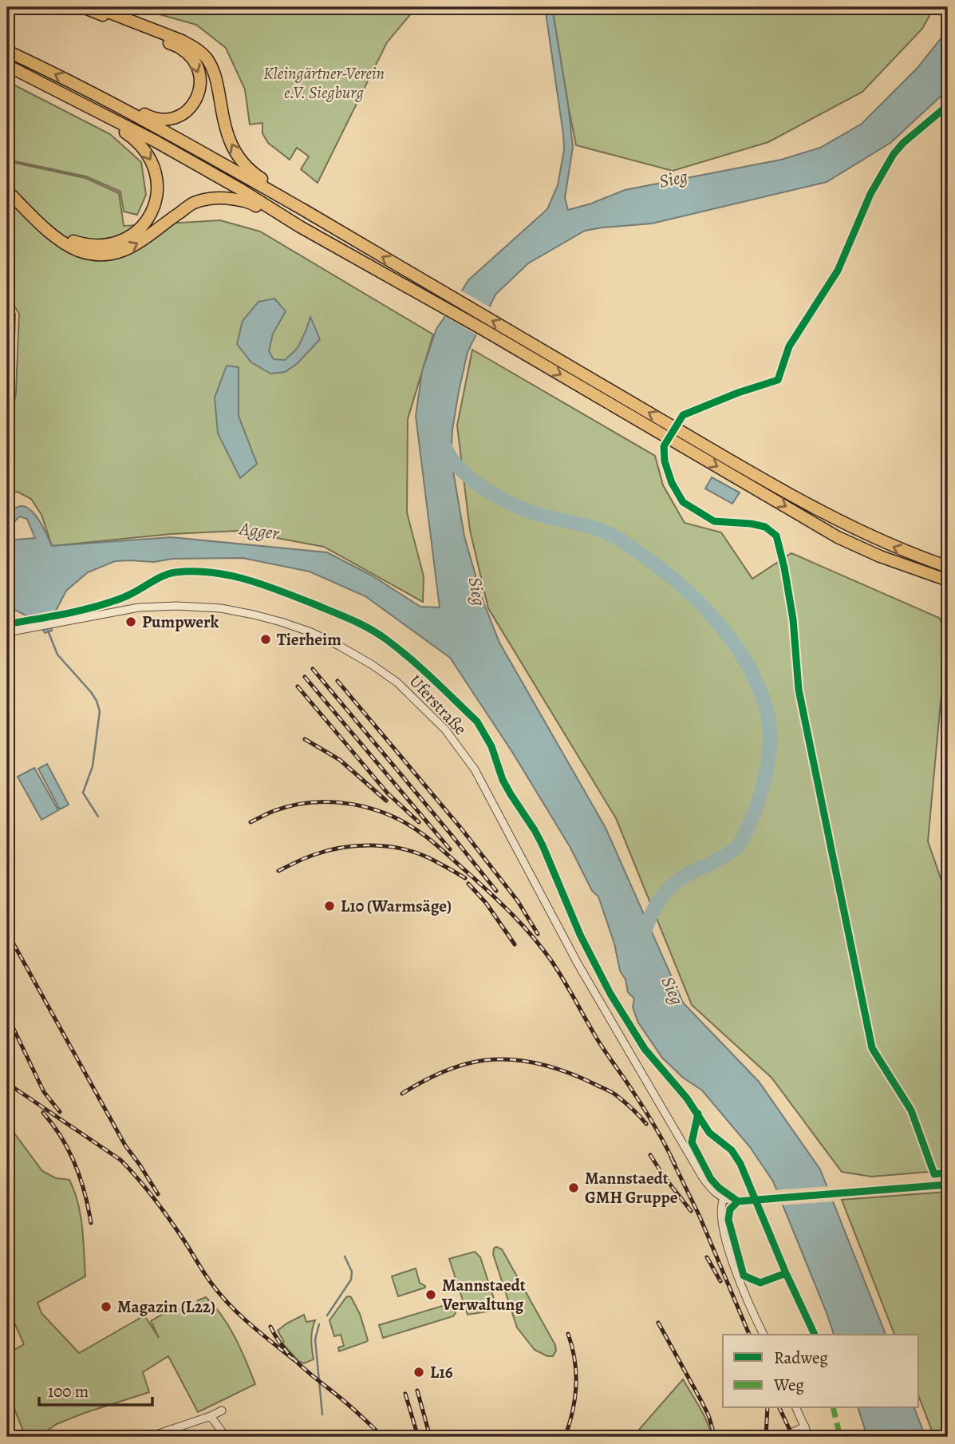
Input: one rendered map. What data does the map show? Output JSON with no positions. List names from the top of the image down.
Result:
{
  "streets": {
    "street": ["Uferstraße"]
  },
  "water": ["Sieg", "Agger"],
  "parks": ["Kleingärtner-Verein e.V. Siegburg"],
  "places": [
    "Pumpwerk",
    "Tierheim",
    "L10 (Warmsäge)",
    "Mannstaedt GMH Gruppe",
    "Mannstaedt Verwaltung",
    "Magazin (L22)",
    "L16"
  ],
  "legend": ["Radweg", "Weg"],
  "scale_bar": "100 m"
}
